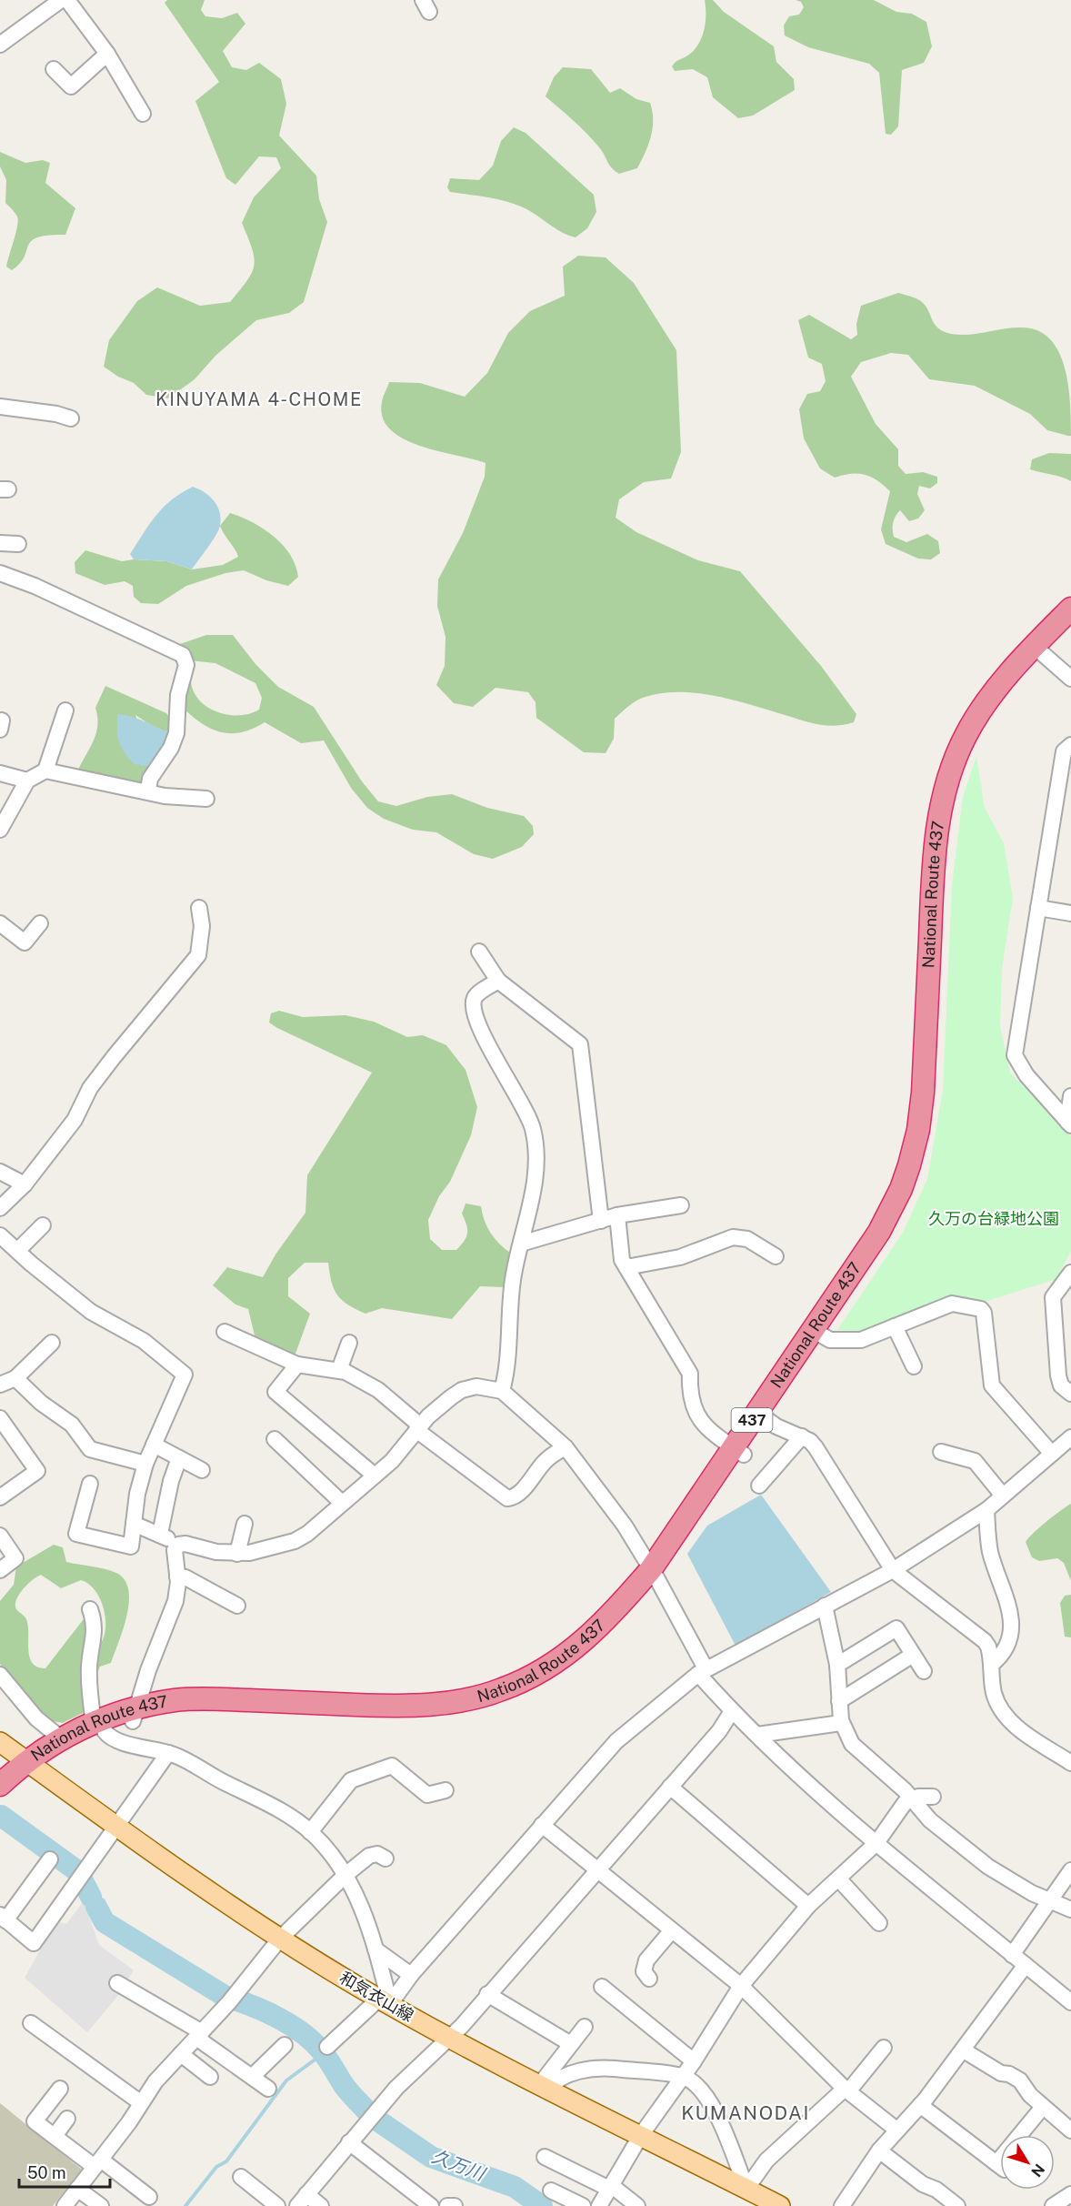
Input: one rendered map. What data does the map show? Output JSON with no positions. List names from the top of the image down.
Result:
{
  "streets": {
    "highway": ["National Route 437", "437"],
    "main road": ["和気衣山線"]
  },
  "crossings": [
    ["National Route 437", "和気衣山線"]
  ],
  "districts": ["KINUYAMA 4-CHOME", "KUMANODAI"],
  "water": ["久万川"],
  "parks": ["久万の台緑地公園"],
  "scale_bar": "50 m",
  "north": "bottom right"
}
